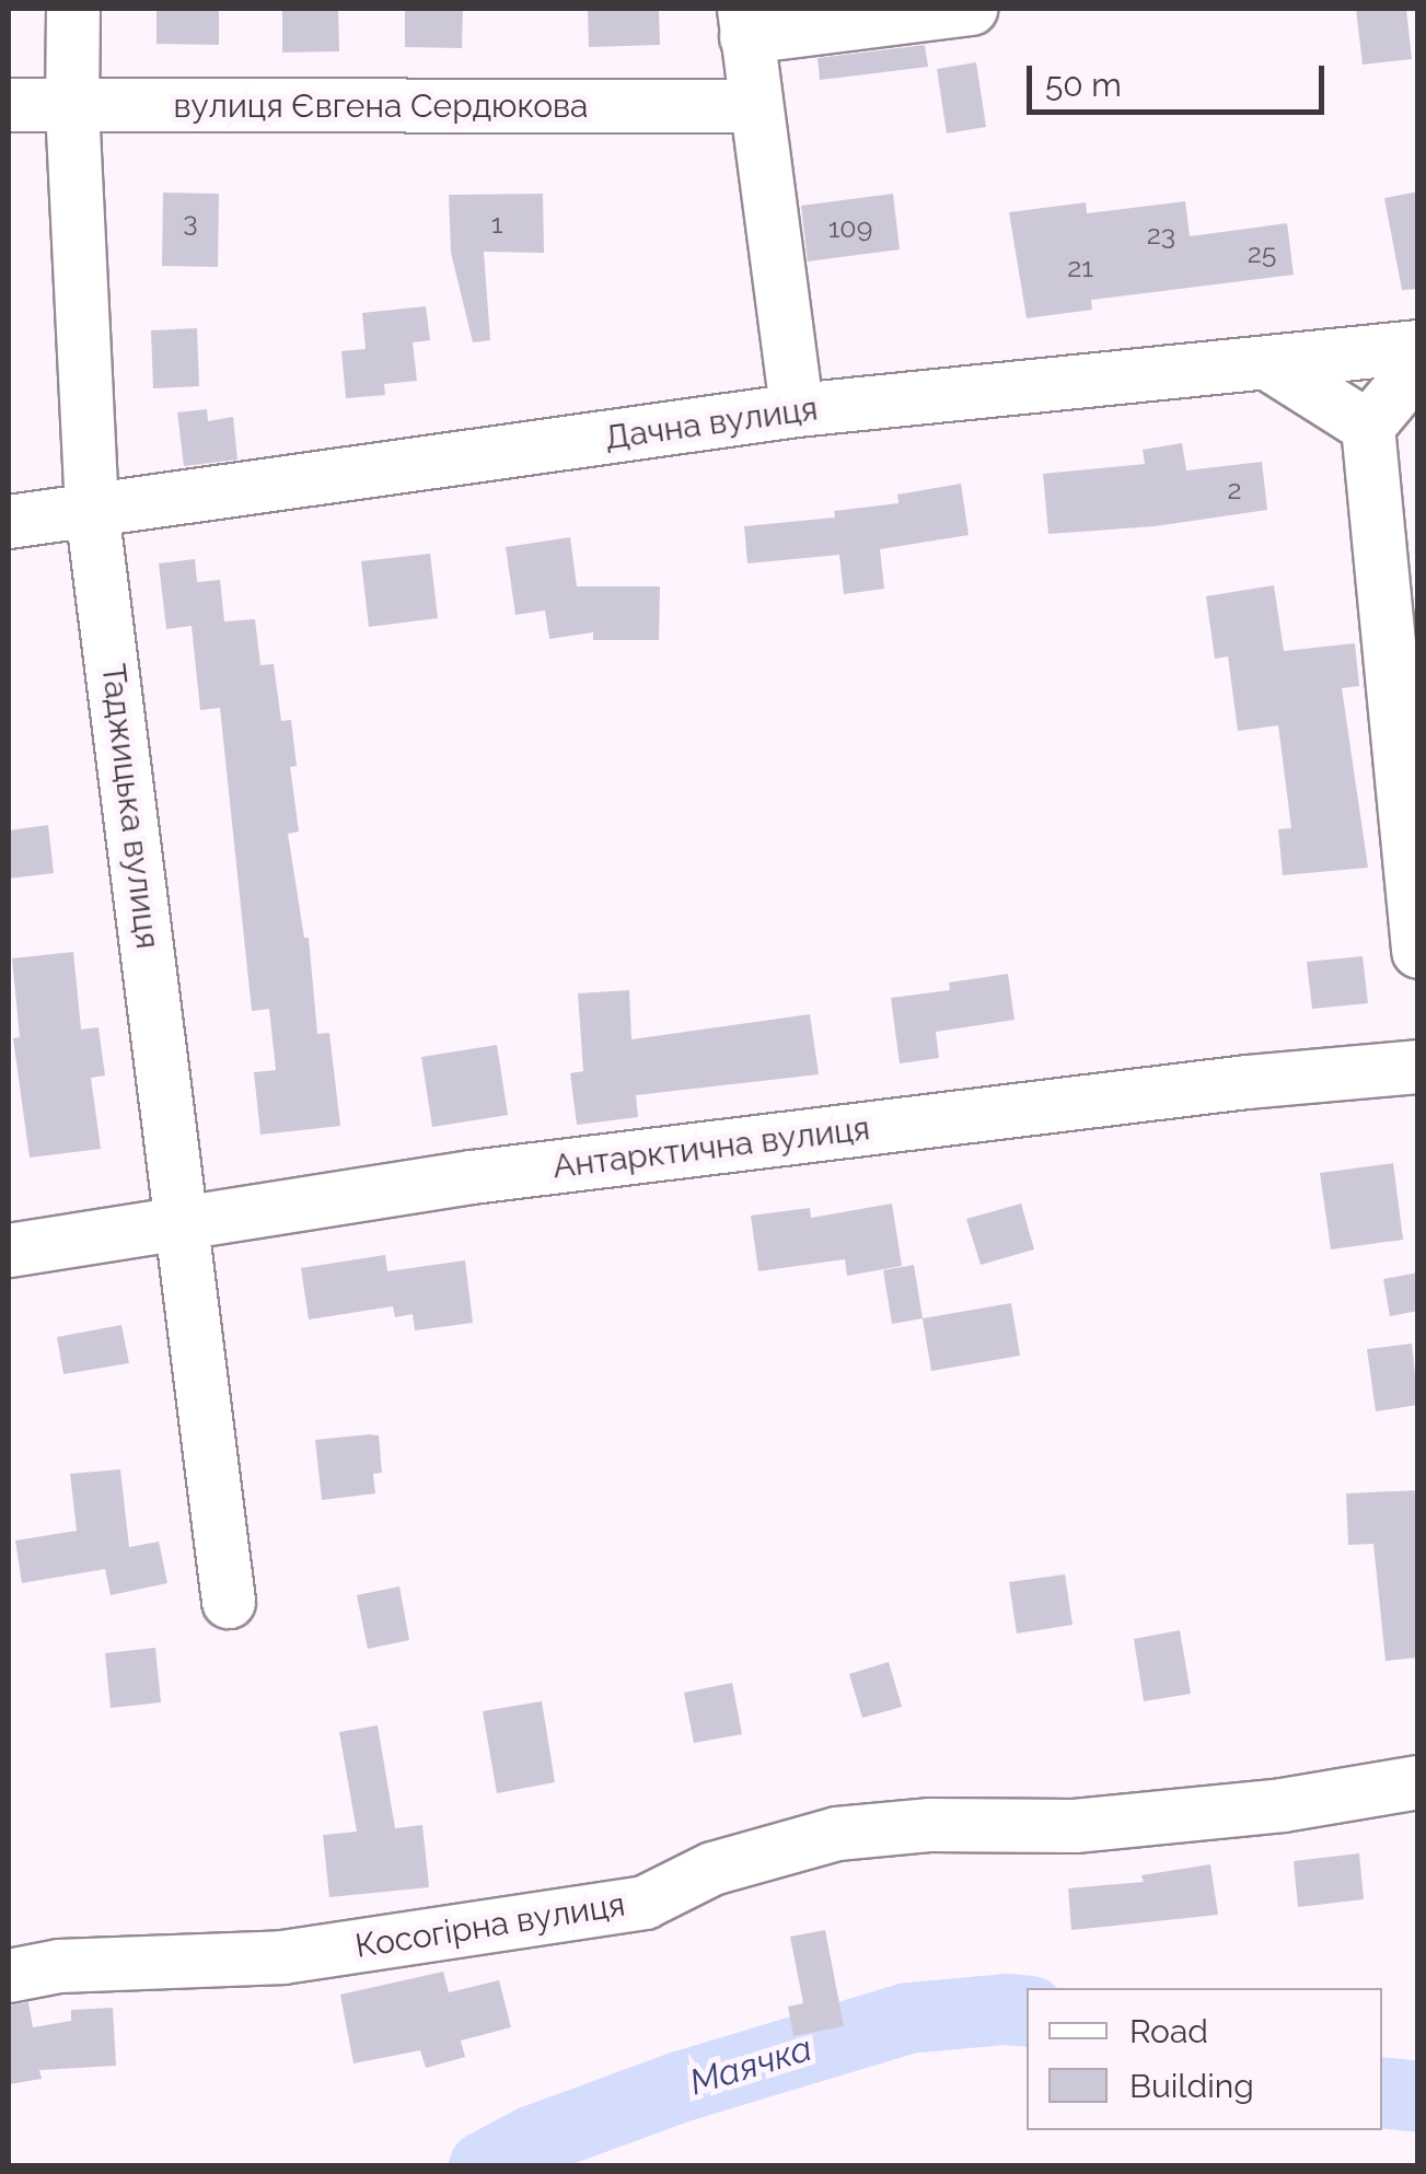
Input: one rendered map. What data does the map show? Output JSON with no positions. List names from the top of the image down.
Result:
{
  "streets": {
    "street": [
      "вулиця Євгена Сердюкова",
      "Дачна вулиця",
      "Таджицька вулиця",
      "Антарктична вулиця",
      "Косогірна вулиця"
    ]
  },
  "crossings": [
    ["вулиця Євгена Сердюкова", "Таджицька вулиця"],
    ["Дачна вулиця", "Таджицька вулиця"],
    ["Таджицька вулиця", "Антарктична вулиця"]
  ],
  "water": ["Маячка"],
  "house_numbers": [
    "3",
    "1",
    "109",
    "23",
    "25",
    "21",
    "2"
  ],
  "legend": ["Road", "Building"],
  "scale_bar": "50 m"
}
